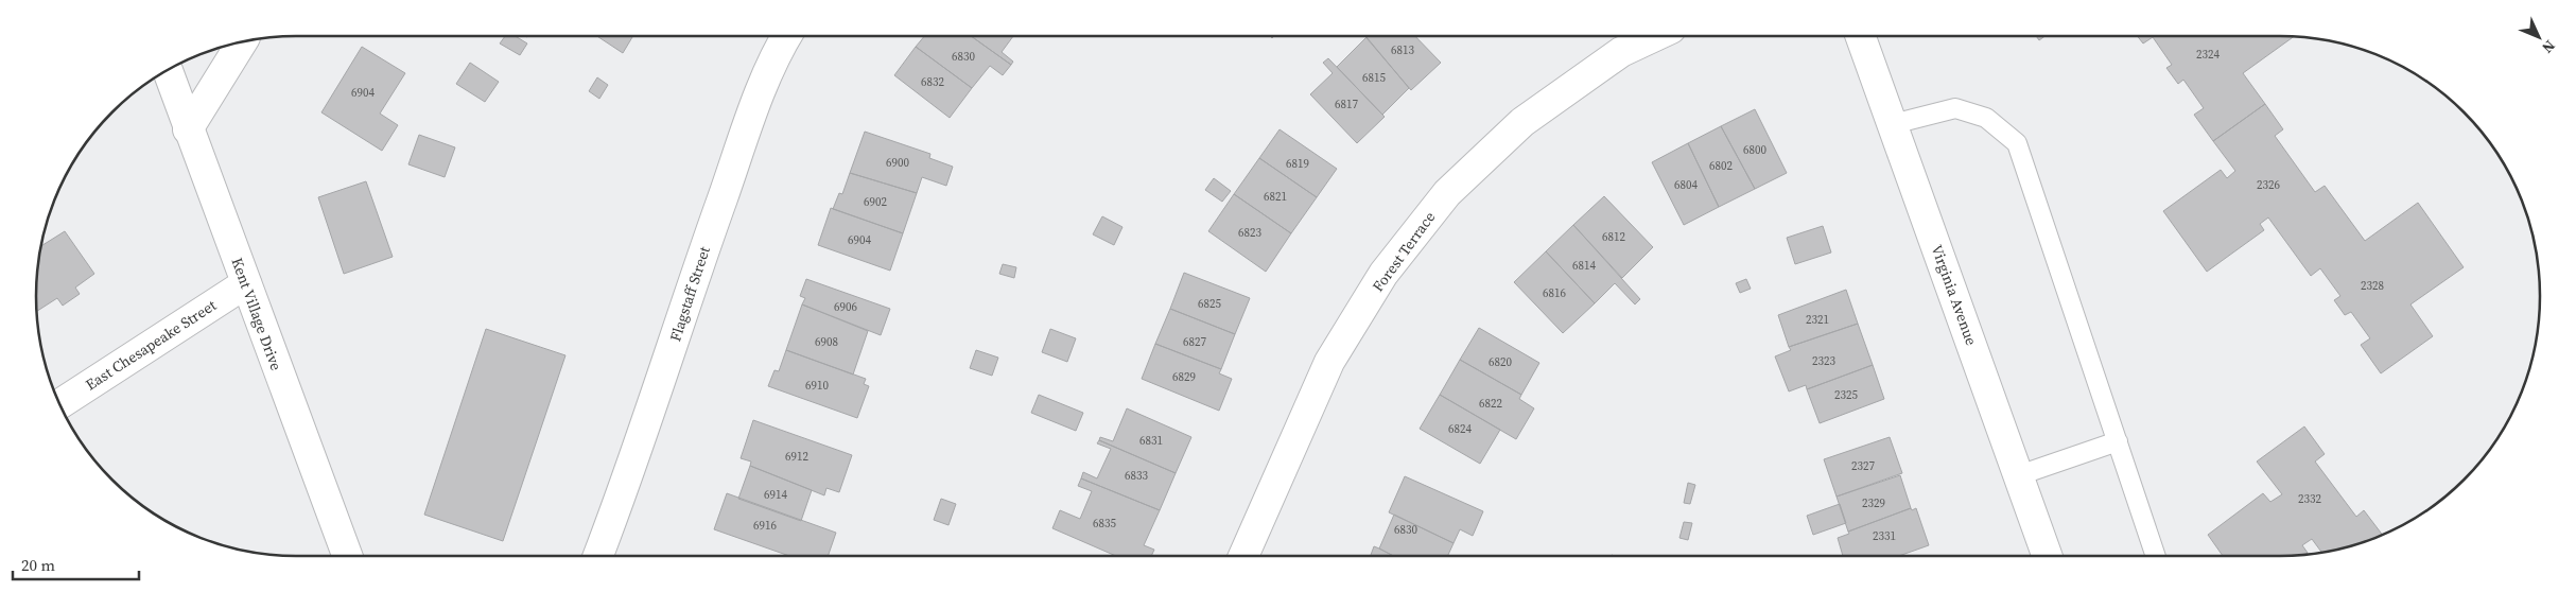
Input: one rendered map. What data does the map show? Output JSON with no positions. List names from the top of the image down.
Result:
{
  "streets": {
    "street": [
      "Forest Terrace",
      "Flagstaff Street",
      "Virginia Avenue",
      "Kent Village Drive",
      "East Chesapeake Street"
    ]
  },
  "crossings": [
    ["Kent Village Drive", "East Chesapeake Street"]
  ],
  "house_numbers": [
    "6813",
    "2324",
    "6830",
    "6815",
    "6832",
    "6904",
    "6817",
    "6800",
    "6900",
    "6819",
    "6802",
    "6804",
    "2326",
    "6821",
    "6902",
    "6823",
    "6812",
    "6904",
    "6814",
    "2328",
    "6816",
    "6825",
    "6906",
    "2321",
    "6908",
    "6827",
    "2323",
    "6820",
    "6829",
    "6910",
    "2325",
    "6822",
    "6824",
    "6831",
    "6912",
    "2327",
    "6833",
    "6914",
    "2332",
    "2329",
    "6835",
    "6916",
    "6830",
    "2331"
  ],
  "scale_bar": "20 m",
  "north": "bottom right"
}
